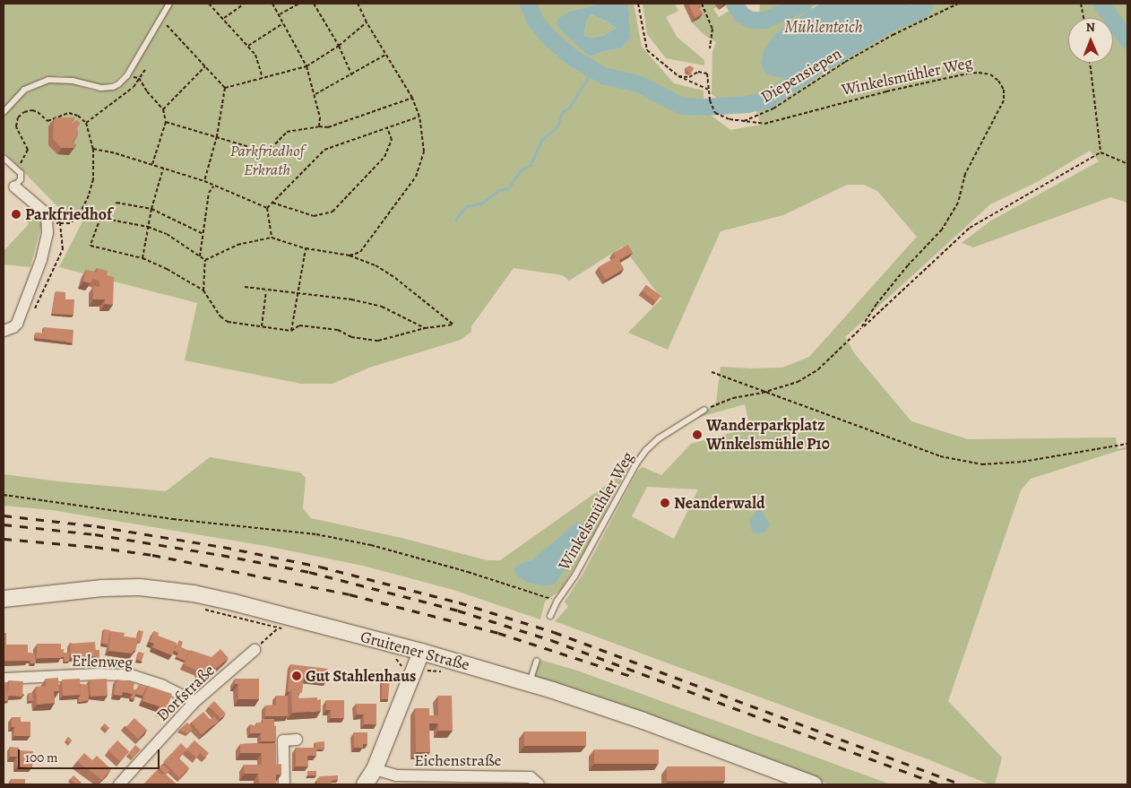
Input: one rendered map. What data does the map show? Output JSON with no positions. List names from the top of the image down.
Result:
{
  "streets": {
    "main road": ["Gruitener Straße"],
    "street": ["Erlenweg", "Dorfstraße", "Eichenstraße"],
    "lane": ["Winkelsmühler Weg"],
    "path": ["Diepensiepen"]
  },
  "crossings": [
    ["Diepensiepen", "Winkelsmühler Weg"],
    ["Erlenweg", "Dorfstraße"]
  ],
  "water": ["Mühlenteich"],
  "parks": ["Parkfriedhof Erkrath"],
  "places": [
    "Parkfriedhof",
    "Wanderparkplatz Winkelsmühle P10",
    "Neanderwald",
    "Gut Stahlenhaus"
  ],
  "scale_bar": "100 m",
  "north": "top"
}
